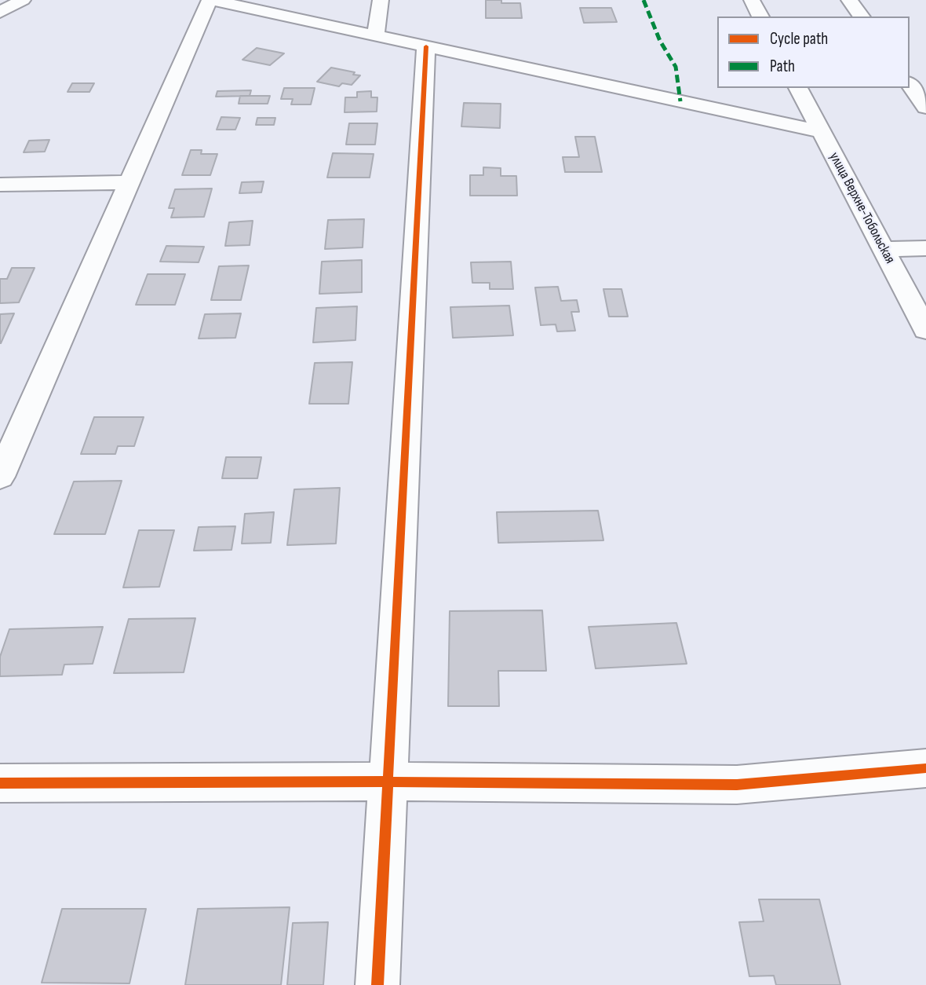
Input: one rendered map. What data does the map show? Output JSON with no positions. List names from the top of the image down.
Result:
{
  "streets": {
    "street": ["улица Верхне-Тобольская"]
  },
  "legend": ["Cycle path", "Path"]
}
